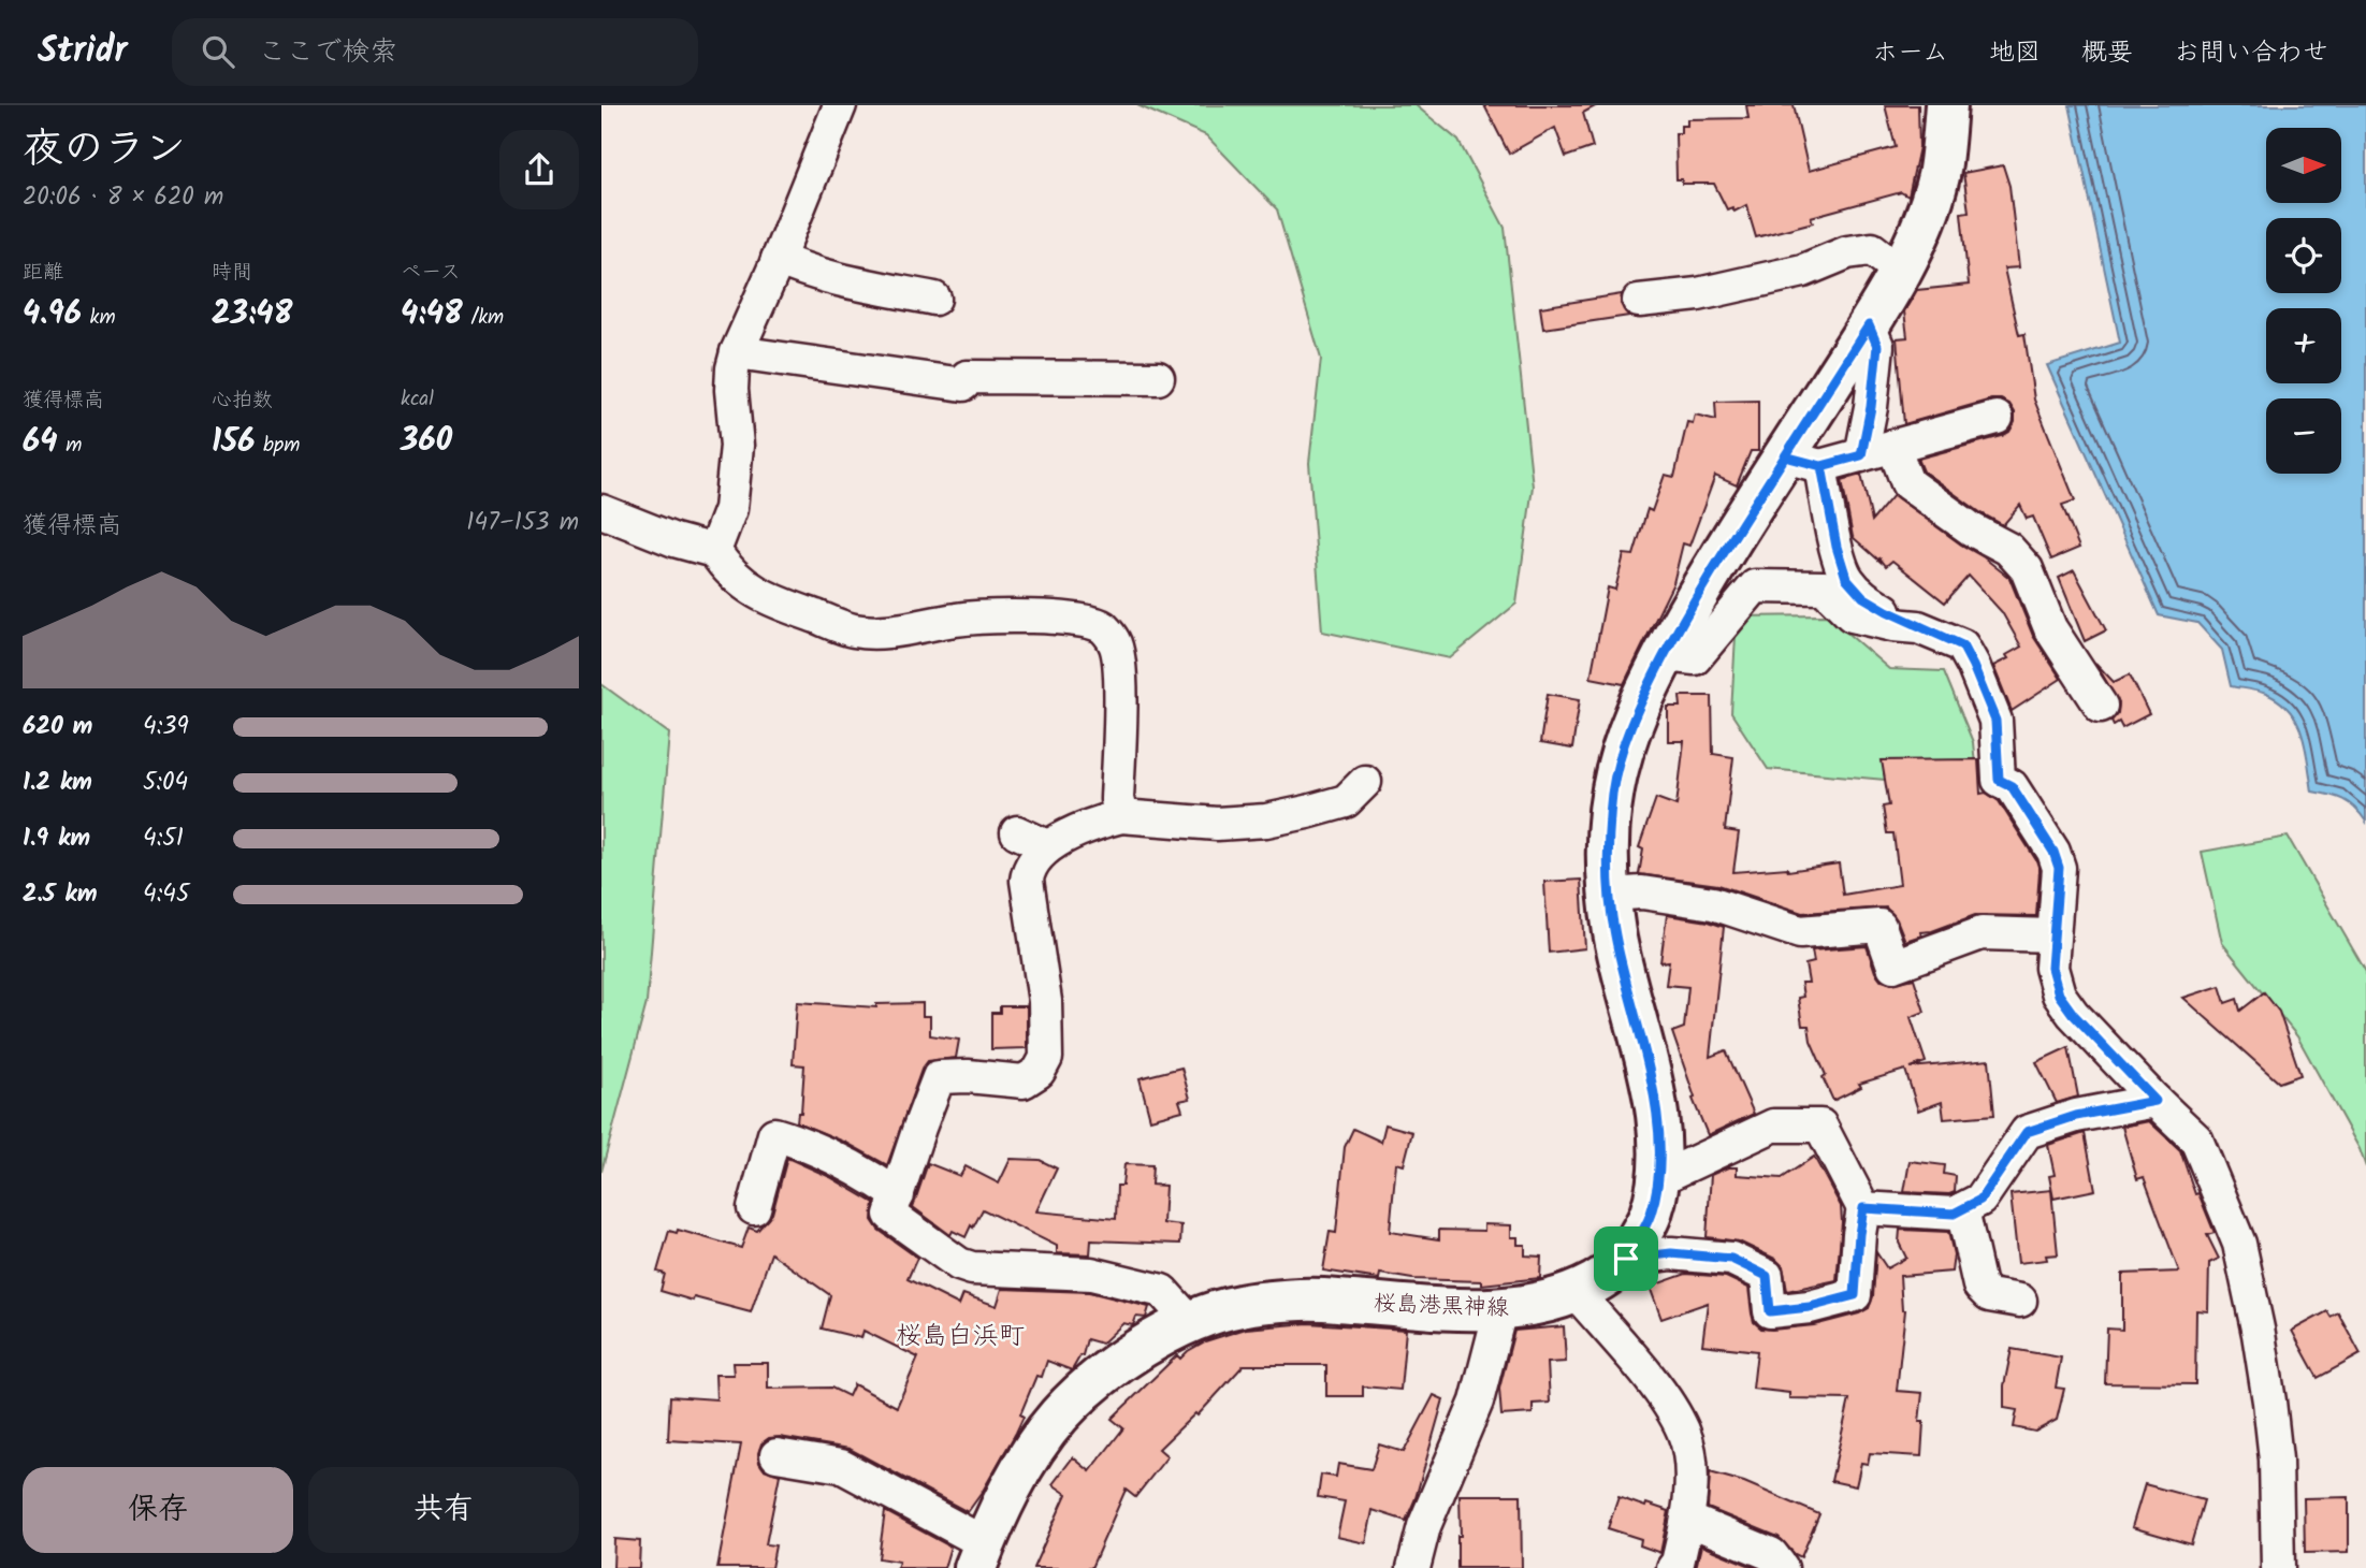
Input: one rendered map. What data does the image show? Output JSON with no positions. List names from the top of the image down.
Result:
{
  "streets": {
    "main road": ["桜島港黒神線"]
  },
  "districts": ["桜島白浜町"],
  "north": "right",
  "page": {
    "header": "Stridr",
    "search": "ここで検索",
    "nav": [
      "ホーム",
      "地図",
      "概要",
      "お問い合わせ"
    ],
    "heading": ["夜のラン", "20:06 · 8 × 620 m"],
    "map_buttons": ["+", "−"],
    "stats": [
      ["距離", "4.96 km"],
      ["時間", "23:48"],
      ["ペース", "4:48 /km"],
      ["獲得標高", "64 m"],
      ["心拍数", "156 bpm"],
      ["kcal", "360"]
    ],
    "chart": ["獲得標高", "147–153 m"],
    "list": [
      {
        "name": "620 m",
        "note": "4:39"
      },
      {
        "name": "1.2 km",
        "note": "5:04"
      },
      {
        "name": "1.9 km",
        "note": "4:51"
      },
      {
        "name": "2.5 km",
        "note": "4:45"
      }
    ],
    "buttons": ["保存", "共有"]
  }
}
